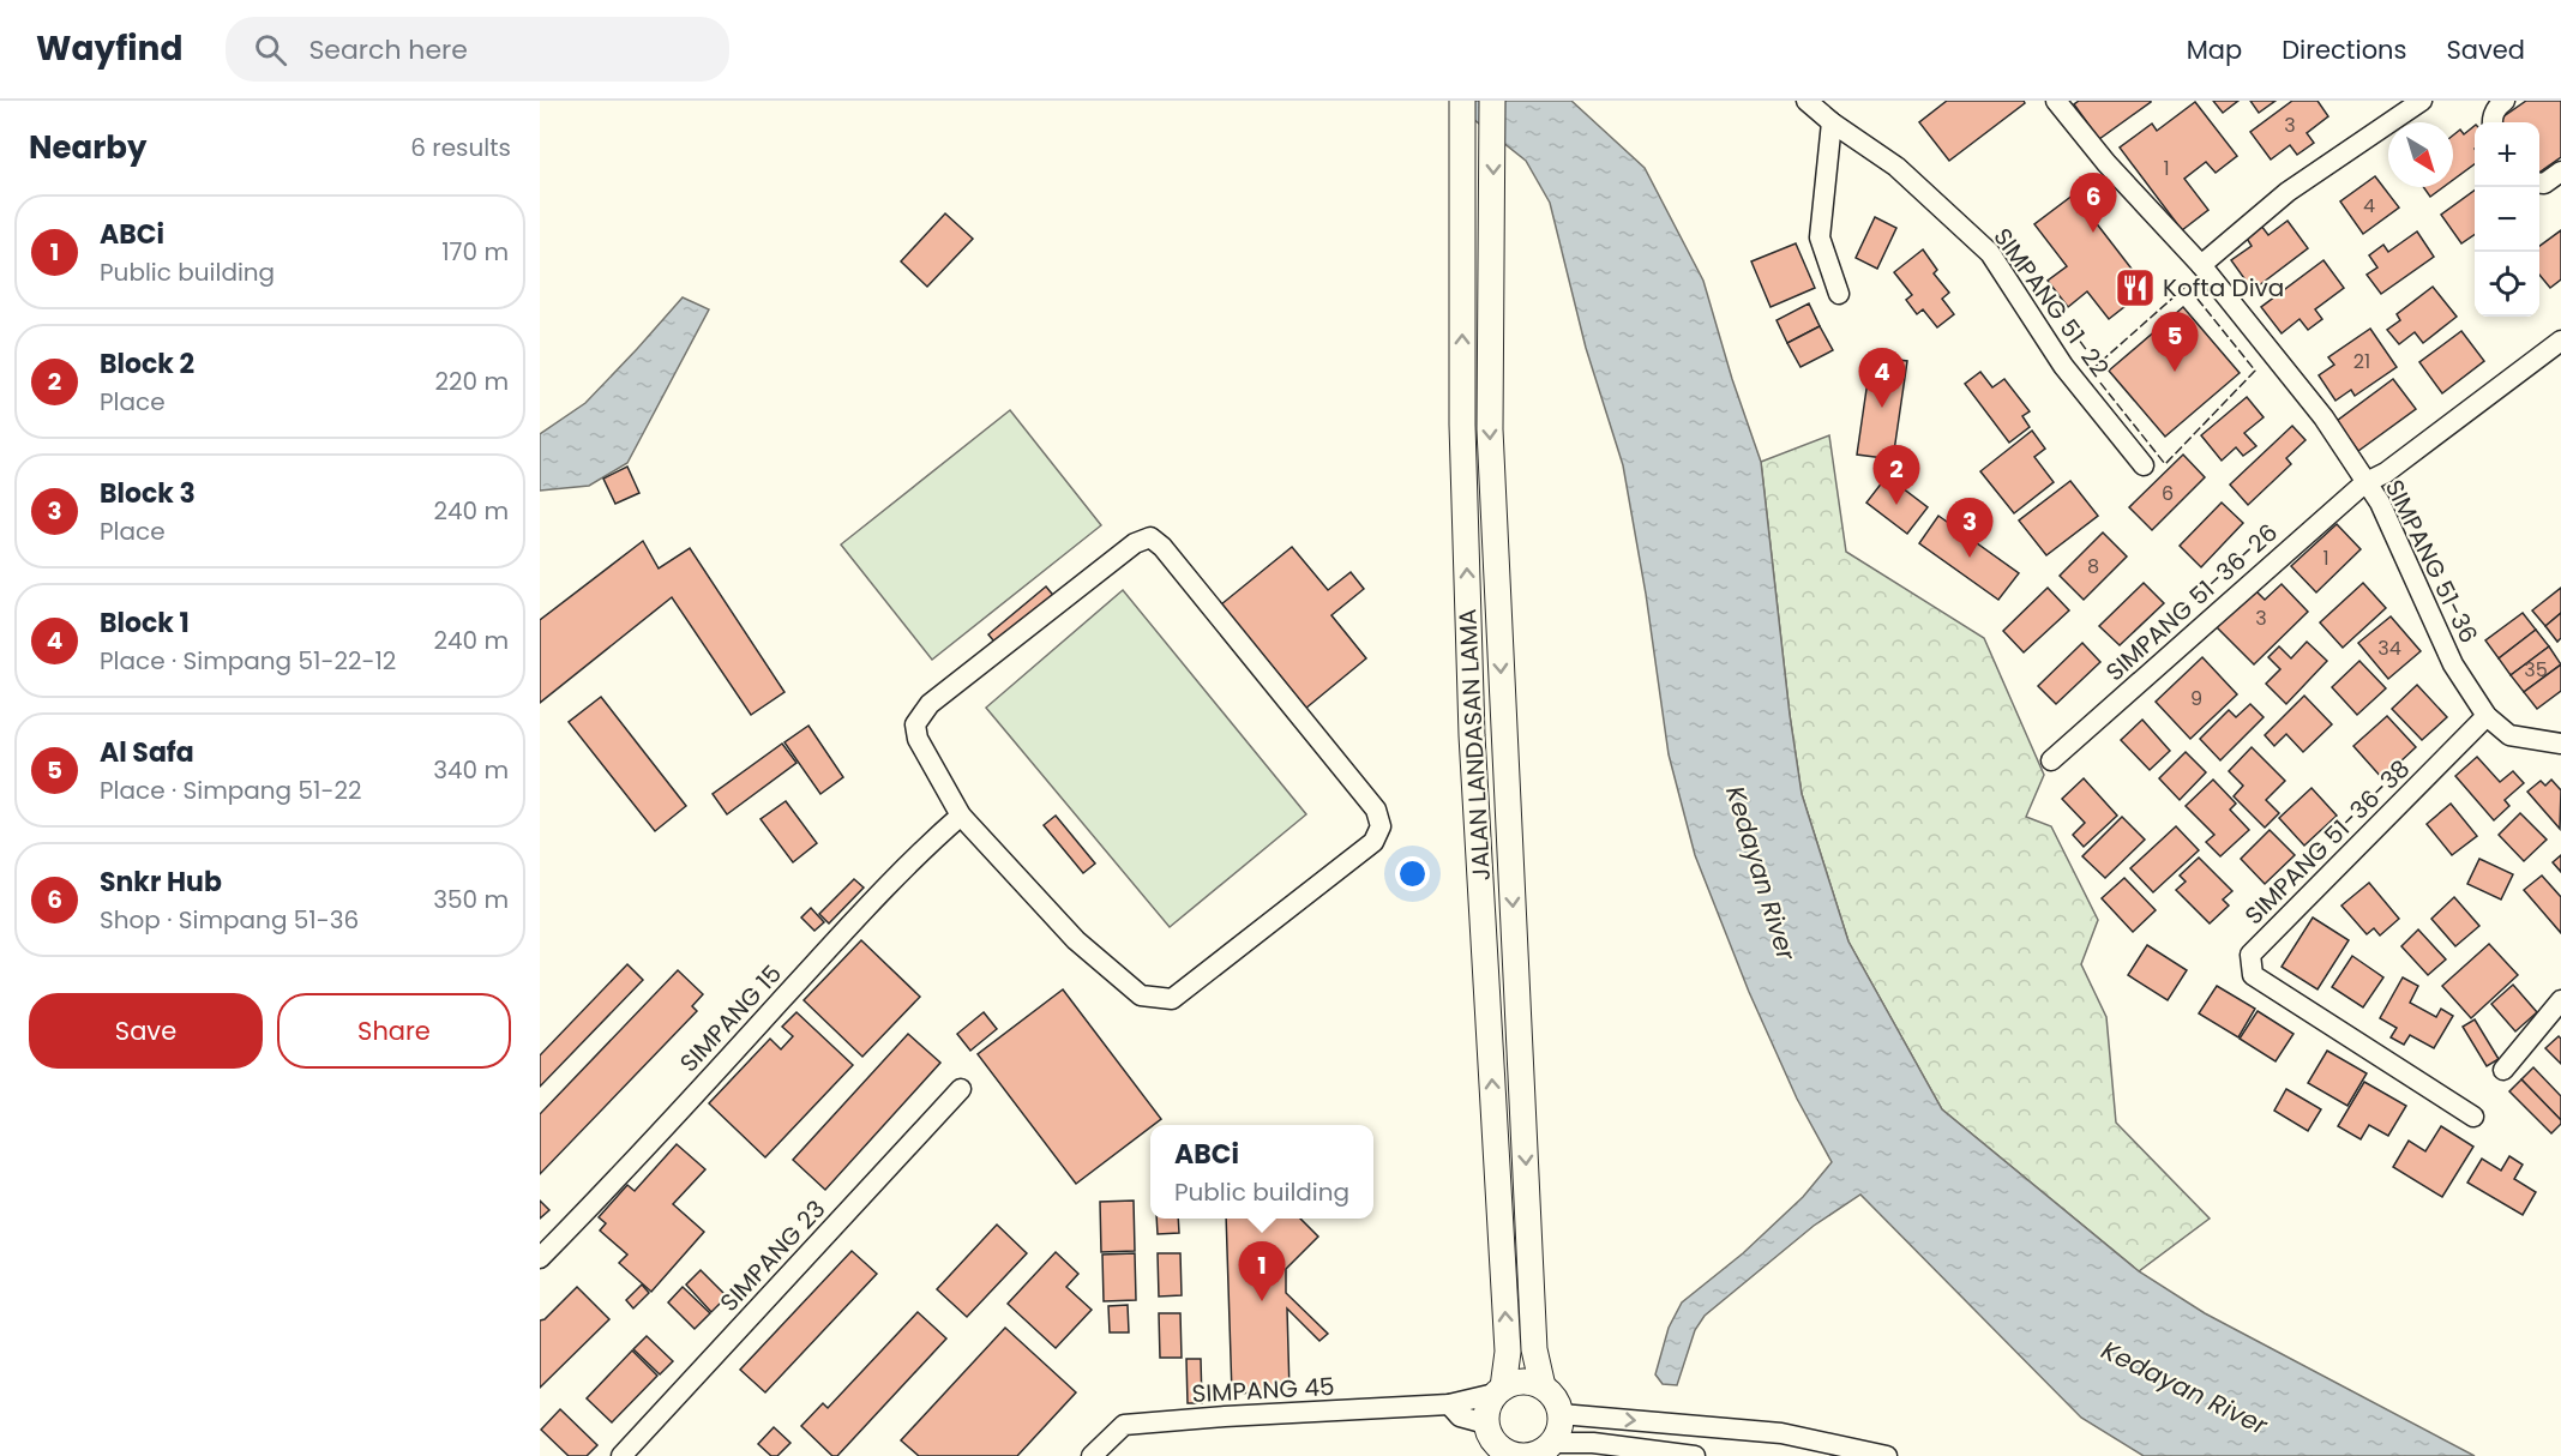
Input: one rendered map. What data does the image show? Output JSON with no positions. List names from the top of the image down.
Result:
{
  "streets": {
    "main road": ["JALAN LANDASAN LAMA"],
    "street": [
      "SIMPANG 51-22",
      "SIMPANG 51-36",
      "SIMPANG 51-36-26",
      "SIMPANG 51-36-38",
      "SIMPANG 15",
      "SIMPANG 23",
      "SIMPANG 45"
    ]
  },
  "crossings": [
    ["SIMPANG 51-36", "SIMPANG 51-36-26"],
    ["SIMPANG 51-36", "SIMPANG 51-36-38"],
    ["JALAN LANDASAN LAMA", "SIMPANG 45"]
  ],
  "water": ["Kedayan River"],
  "places": {
    "restaurant": ["Kofta Diva"]
  },
  "house_numbers": [
    "3",
    "1",
    "4",
    "21",
    "6",
    "1",
    "8",
    "3",
    "34",
    "35",
    "9"
  ],
  "north": "bottom right",
  "page": {
    "header": "Wayfind",
    "search": "Search here",
    "nav": ["Map", "Directions", "Saved"],
    "heading": ["Nearby", "6 results"],
    "map_buttons": ["+", "−"],
    "pins": [
      "6",
      "5",
      "4",
      "2",
      "3",
      "1"
    ],
    "list": [
      {
        "mark": "1",
        "name": "ABCi",
        "note": "Public building",
        "value": "170 m"
      },
      {
        "mark": "2",
        "name": "Block 2",
        "note": "Place",
        "value": "220 m"
      },
      {
        "mark": "3",
        "name": "Block 3",
        "note": "Place",
        "value": "240 m"
      },
      {
        "mark": "4",
        "name": "Block 1",
        "note": "Place · Simpang 51-22-12",
        "value": "240 m"
      },
      {
        "mark": "5",
        "name": "Al Safa",
        "note": "Place · Simpang 51-22",
        "value": "340 m"
      },
      {
        "mark": "6",
        "name": "Snkr Hub",
        "note": "Shop · Simpang 51-36",
        "value": "350 m"
      }
    ],
    "buttons": ["Save", "Share"],
    "popup": ["ABCi", "Public building"]
  }
}
